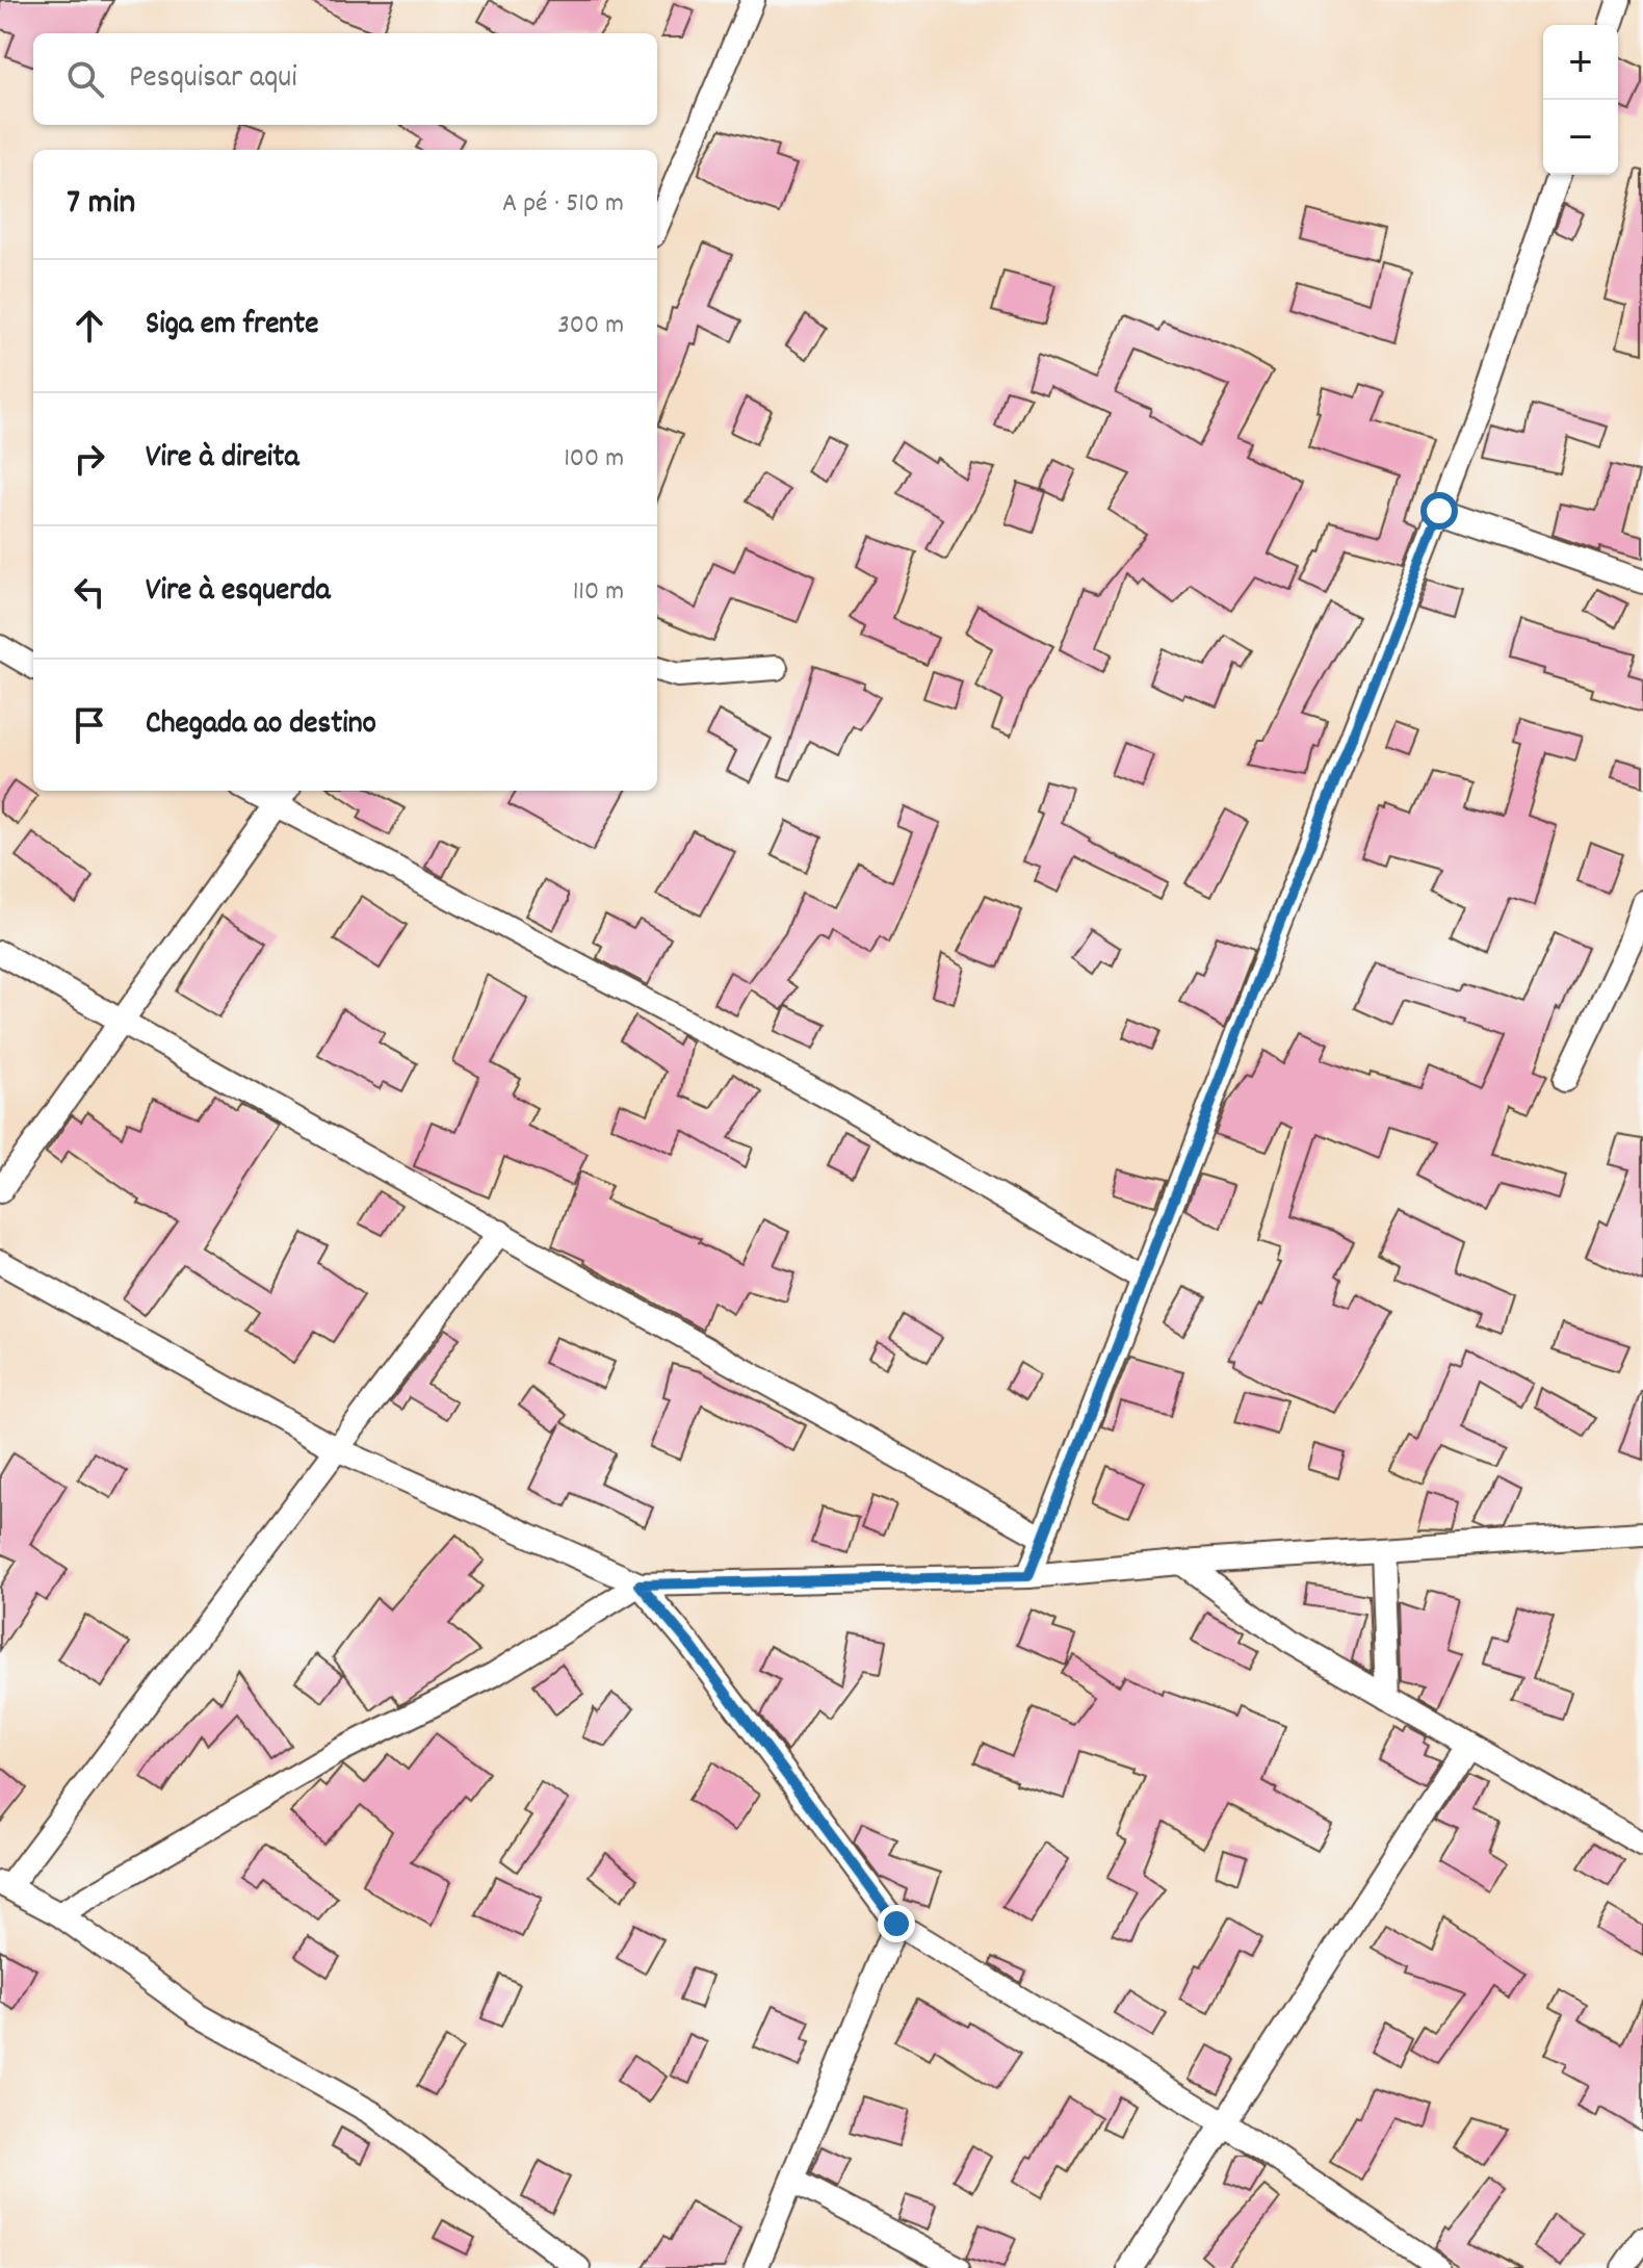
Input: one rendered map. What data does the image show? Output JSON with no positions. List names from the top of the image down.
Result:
{
  "page": {
    "map_buttons": ["+", "−"],
    "search": "Pesquisar aqui",
    "heading": ["7 min", "A pé · 510 m"],
    "list": [
      ["Siga em frente", "300 m"],
      ["Vire à direita", "100 m"],
      ["Vire à esquerda", "110 m"],
      "Chegada ao destino"
    ]
  }
}
